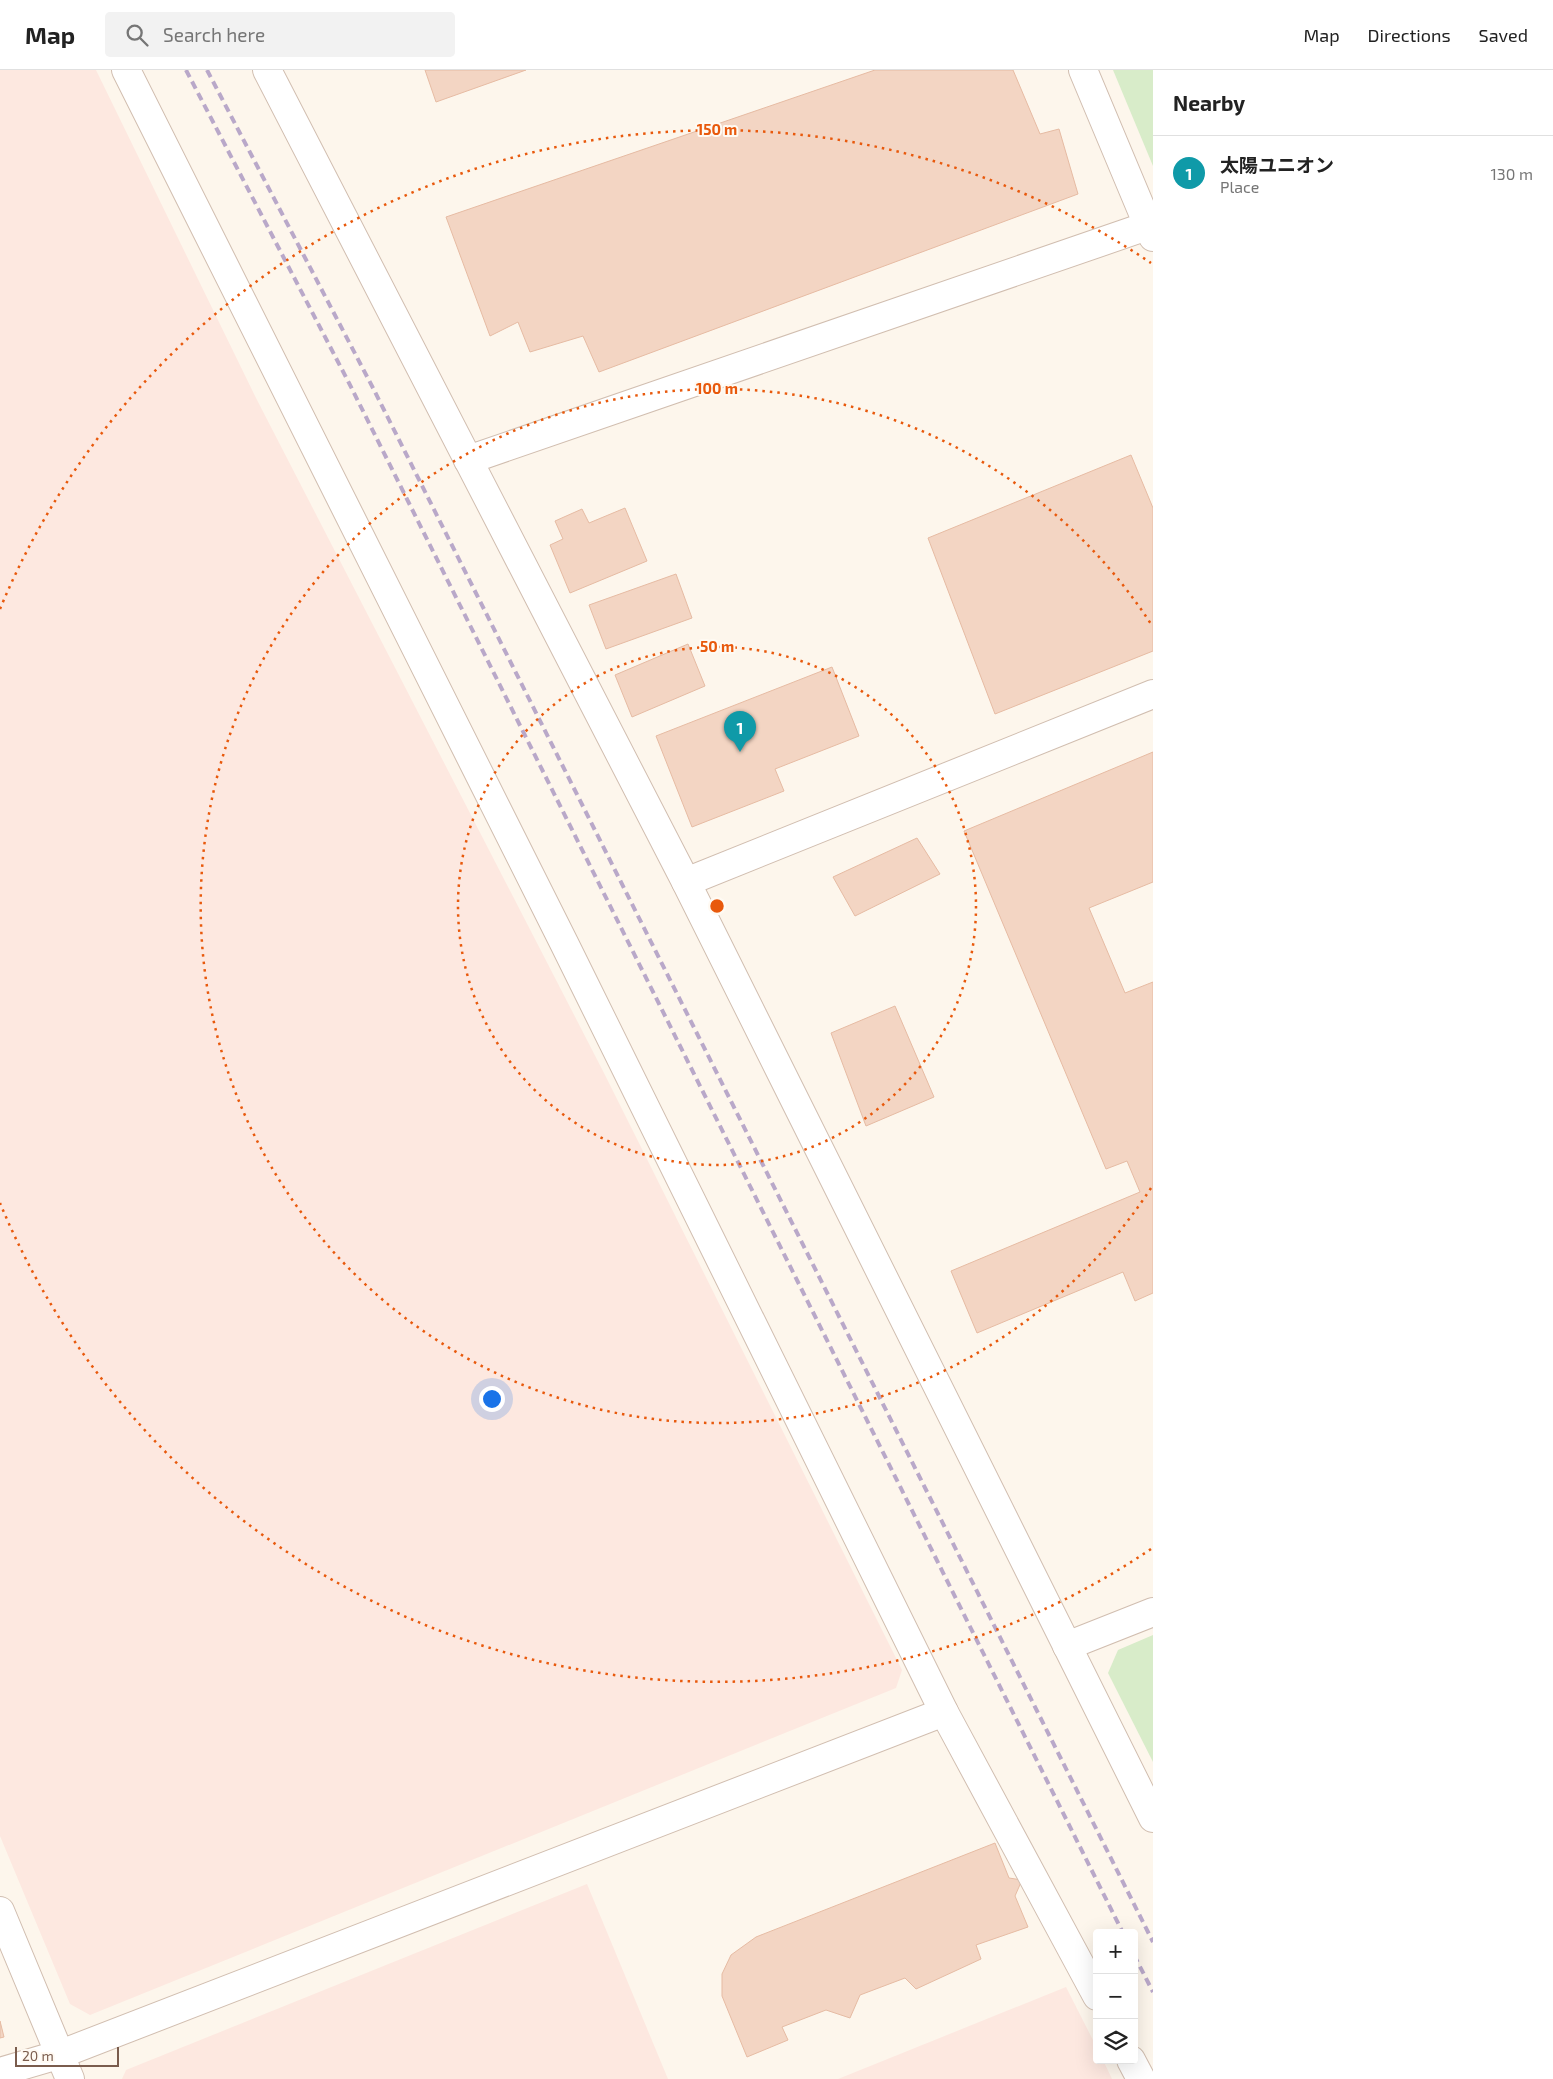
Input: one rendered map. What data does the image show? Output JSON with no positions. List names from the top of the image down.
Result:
{
  "scale_bar": "20 m",
  "page": {
    "header": "Map",
    "search": "Search here",
    "nav": ["Map", "Directions", "Saved"],
    "heading": "Nearby",
    "list": [
      {
        "mark": "1",
        "name": "太陽ユニオン",
        "note": "Place",
        "value": "130 m"
      }
    ],
    "pins": "1",
    "map_buttons": ["+", "−"],
    "scale": "20 m"
  },
  "rings": ["150 m", "100 m", "50 m"]
}
